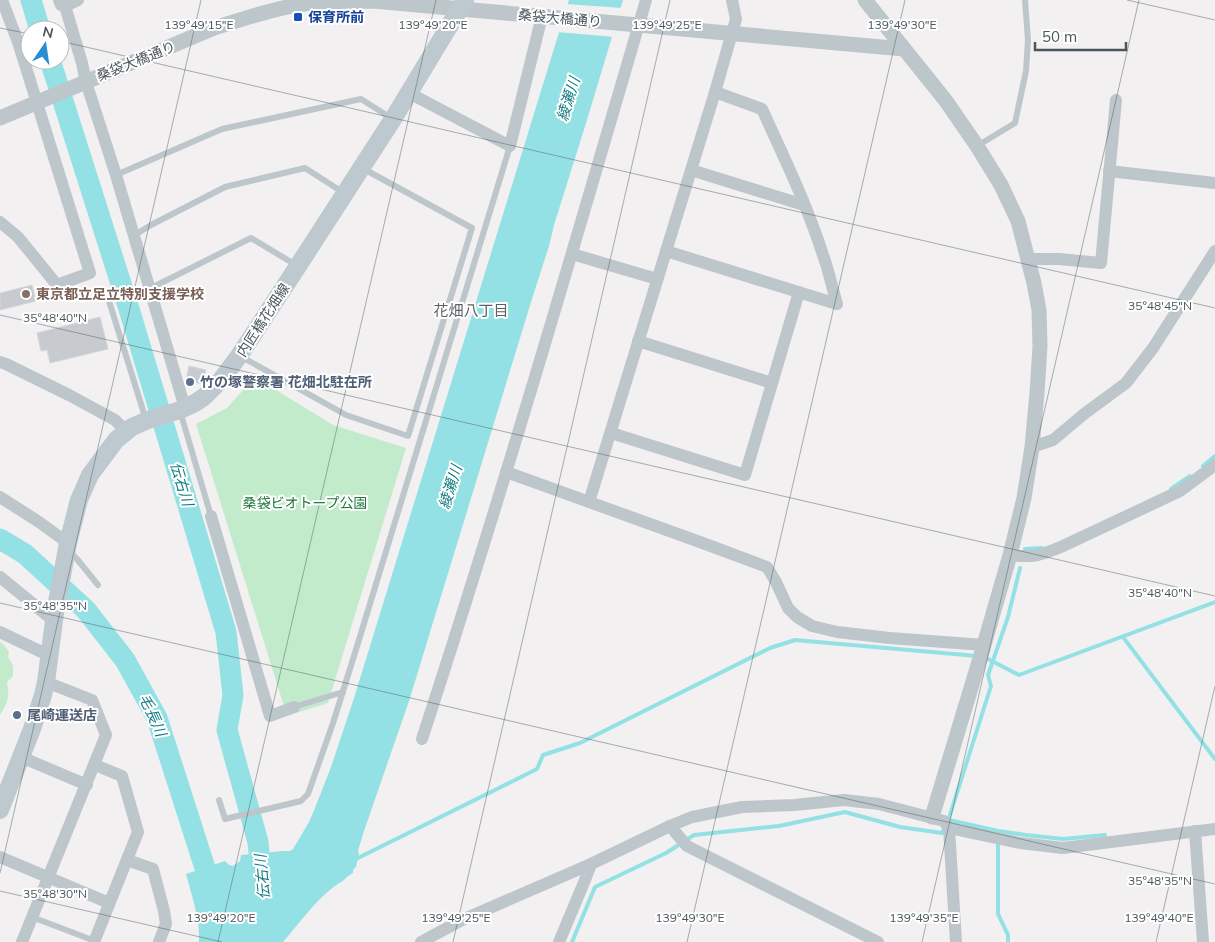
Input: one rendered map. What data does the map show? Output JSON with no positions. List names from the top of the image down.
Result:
{
  "streets": {
    "main road": ["内匠橋花畑線"],
    "street": ["桑袋大橋通り"]
  },
  "crossings": [
    ["桑袋大橋通り", "内匠橋花畑線"]
  ],
  "districts": ["花畑八丁目"],
  "water": ["綾瀬川", "伝右川", "毛長川"],
  "parks": ["桑袋ビオトープ公園"],
  "places": {
    "transit": ["保育所前"],
    "other": ["東京都立足立特別支援学校", "竹の塚警察署 花畑北駐在所", "尾崎運送店"]
  },
  "scale_bar": "50 m",
  "north": "top",
  "coordinates": [
    "139°49'15\"E",
    "139°49'20\"E",
    "139°49'25\"E",
    "139°49'30\"E",
    "35°48'45\"N",
    "35°48'40\"N",
    "35°48'35\"N",
    "35°48'30\"N",
    "139°49'35\"E",
    "139°49'40\"E"
  ]
}
